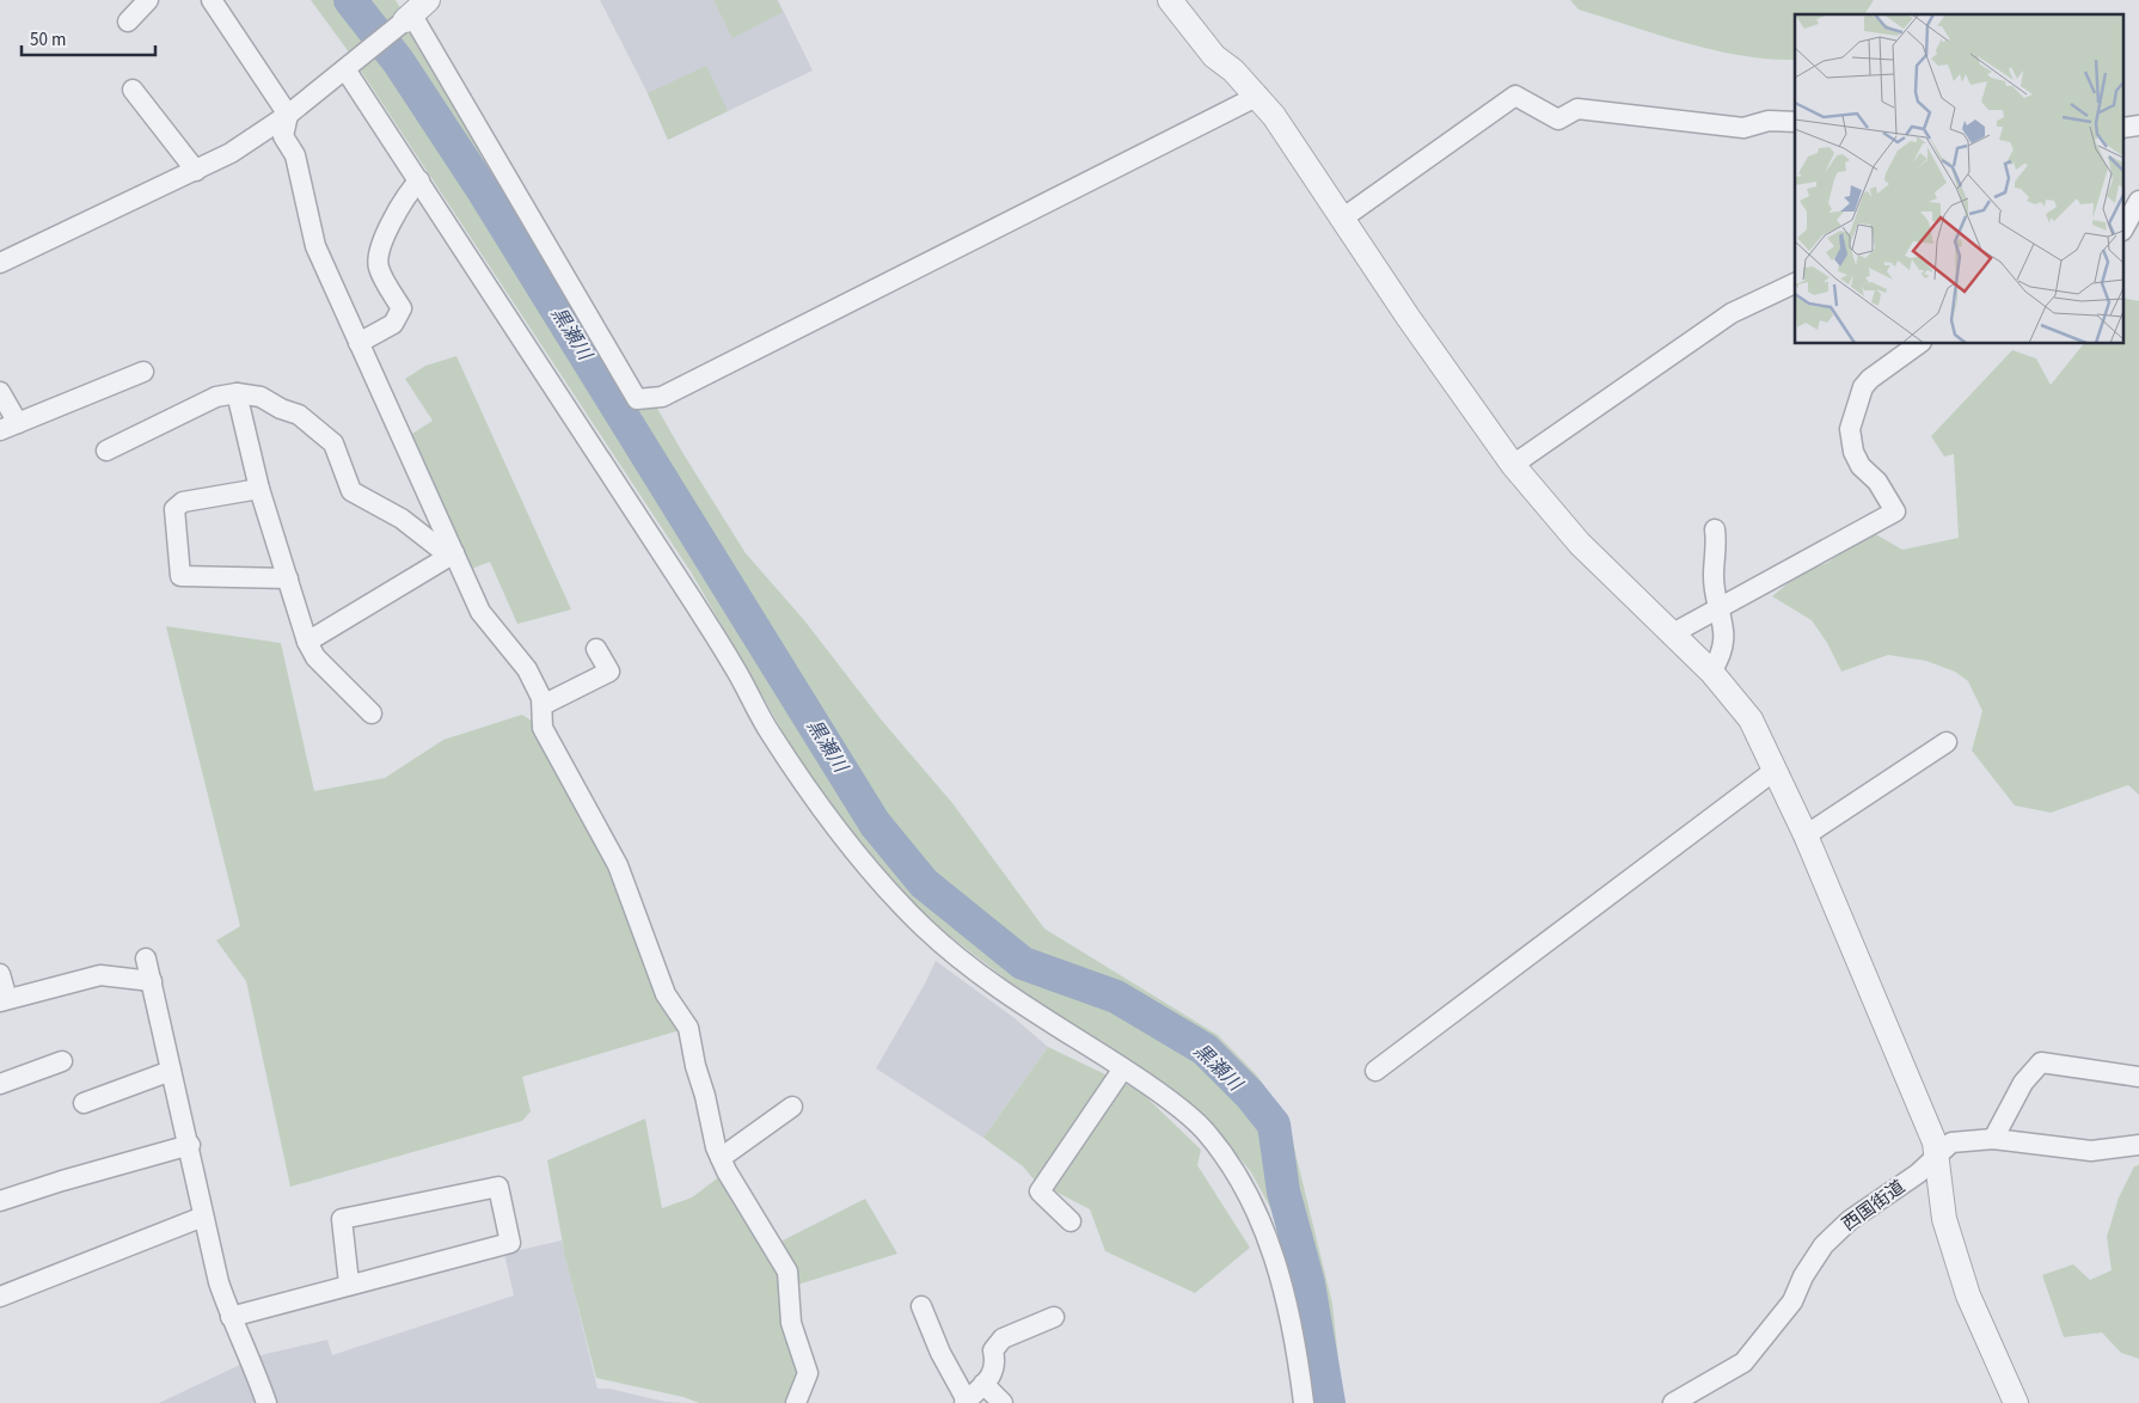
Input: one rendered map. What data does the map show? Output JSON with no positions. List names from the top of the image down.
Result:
{
  "streets": {
    "street": ["西国街道"]
  },
  "water": ["黒瀬川"],
  "scale_bar": "50 m"
}
